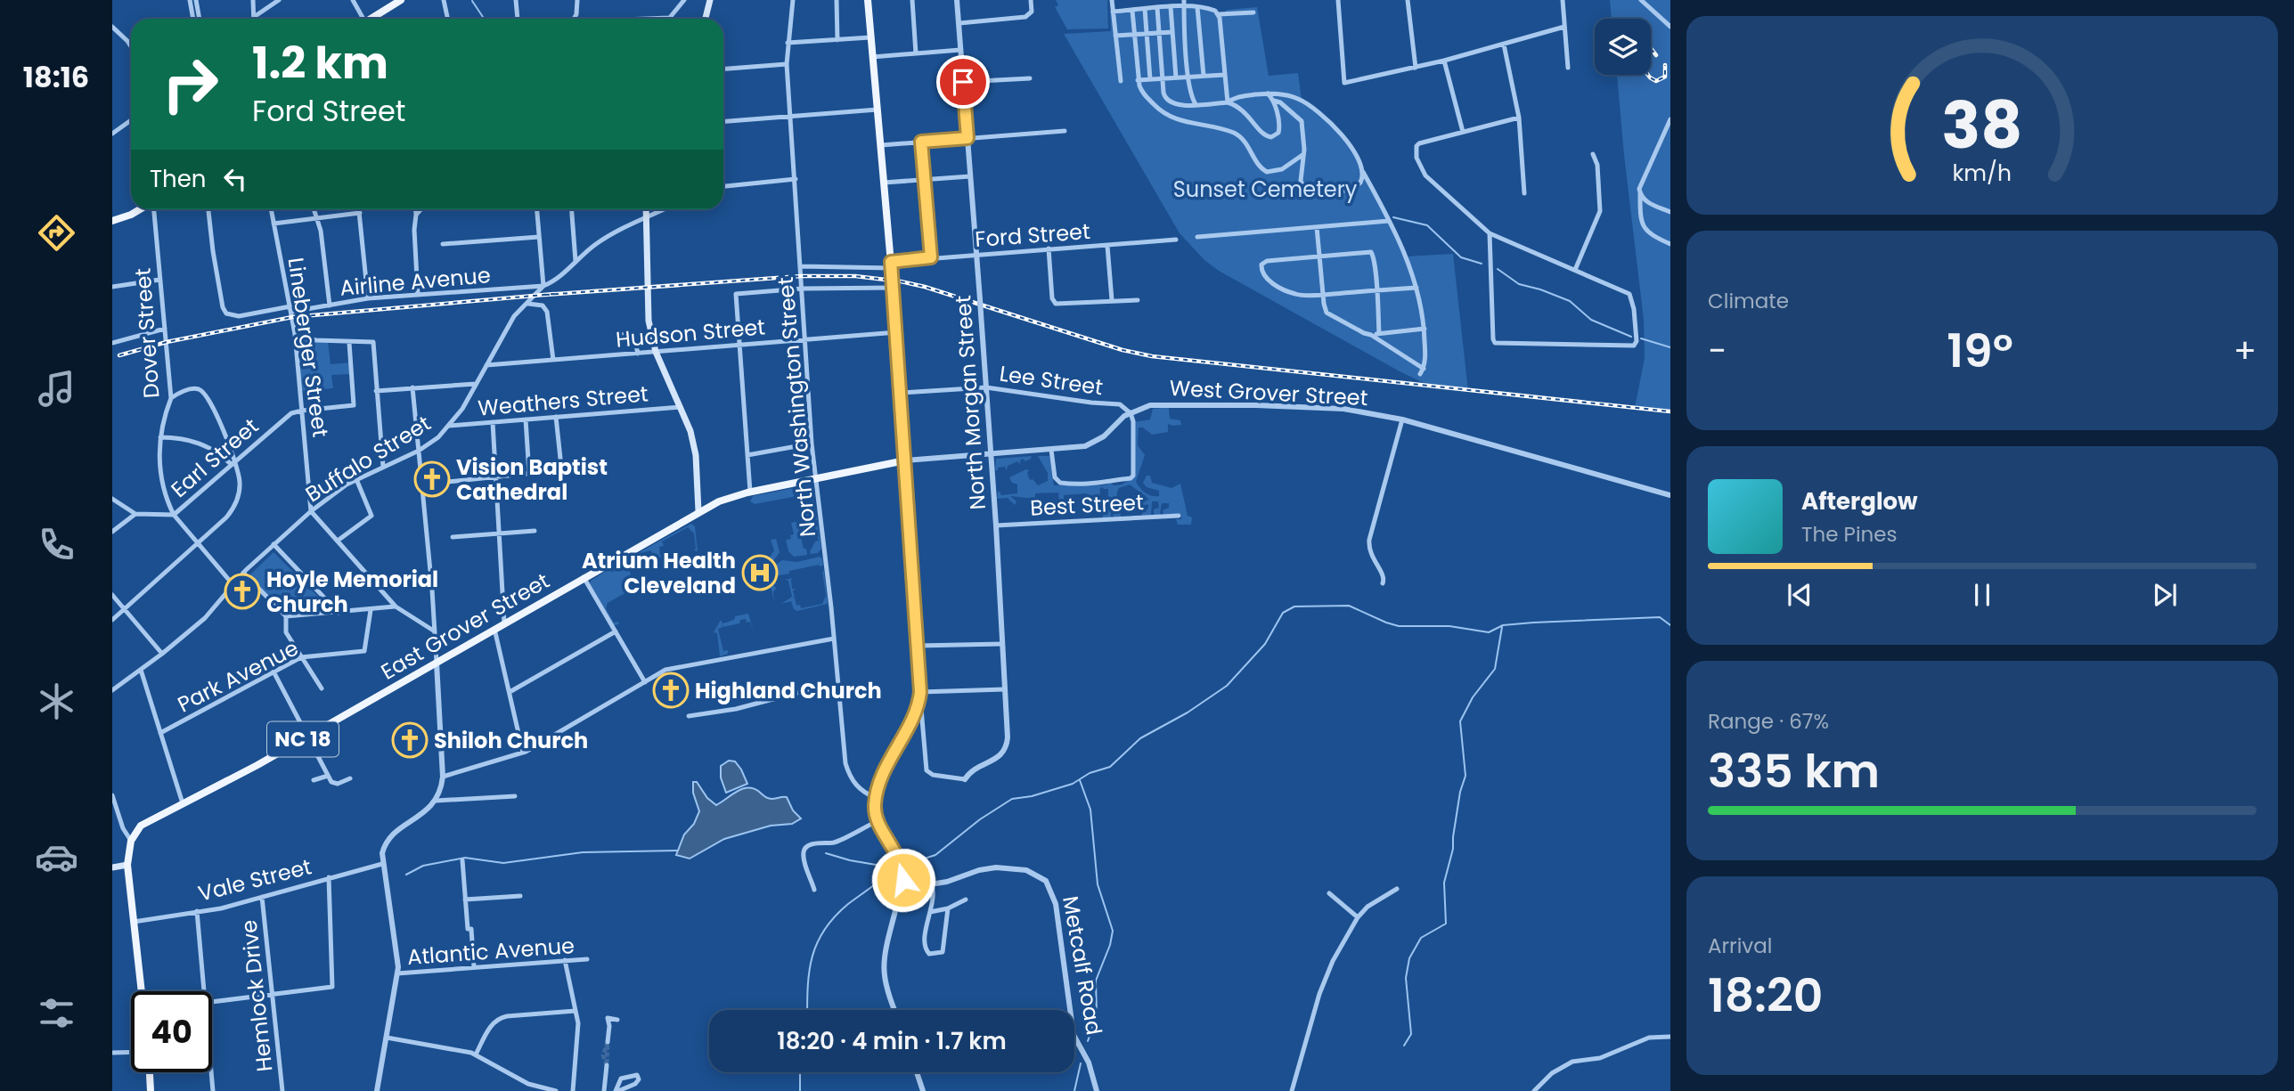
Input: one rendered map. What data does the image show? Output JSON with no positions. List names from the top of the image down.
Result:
{
  "streets": {
    "main road": ["East Grover Street", "NC 18"],
    "street": [
      "Ford Street",
      "Airline Avenue",
      "Dover Street",
      "Hudson Street",
      "Lineberger Street",
      "Lee Street",
      "West Grover Street",
      "Weathers Street",
      "North Morgan Street",
      "North Washington Street",
      "Earl Street",
      "Buffalo Street",
      "Best Street",
      "Park Avenue",
      "Vale Street",
      "Atlantic Avenue",
      "Metcalf Road",
      "Hemlock Drive"
    ]
  },
  "crossings": [
    ["Ford Street", "North Morgan Street"],
    ["Ford Street", "North Washington Street"],
    ["Airline Avenue", "Lineberger Street"],
    ["Airline Avenue", "Buffalo Street"],
    ["Dover Street", "Earl Street"],
    ["Dover Street", "Buffalo Street"],
    ["Hudson Street", "North Washington Street"],
    ["Hudson Street", "Buffalo Street"],
    ["Lineberger Street", "Earl Street"],
    ["Lineberger Street", "Buffalo Street"],
    ["Lee Street", "West Grover Street"],
    ["Lee Street", "North Morgan Street"],
    ["West Grover Street", "North Morgan Street"],
    ["West Grover Street", "East Grover Street"],
    ["Weathers Street", "Buffalo Street"],
    ["North Morgan Street", "Best Street"],
    ["North Washington Street", "East Grover Street"],
    ["Vale Street", "Hemlock Drive"]
  ],
  "parks": ["Sunset Cemetery"],
  "places": {
    "church": [
      "Vision Baptist Cathedral",
      "Hoyle Memorial Church",
      "Highland Church",
      "Shiloh Church"
    ],
    "hospital": ["Atrium Health Cleveland"]
  },
  "page": {
    "tabs": "18:16",
    "turn": ["1.2 km", "Ford Street"],
    "then": "Then",
    "tile": [
      "Climate",
      ["Range · 67%", "335 km"],
      ["Arrival", "18:20"]
    ],
    "heat": ["−", "19°", "+"],
    "song": ["Afterglow", "The Pines"],
    "limit": "40",
    "trip": "18:20 · 4 min · 1.7 km",
    "gauge": ["38", "km/h"]
  }
}
